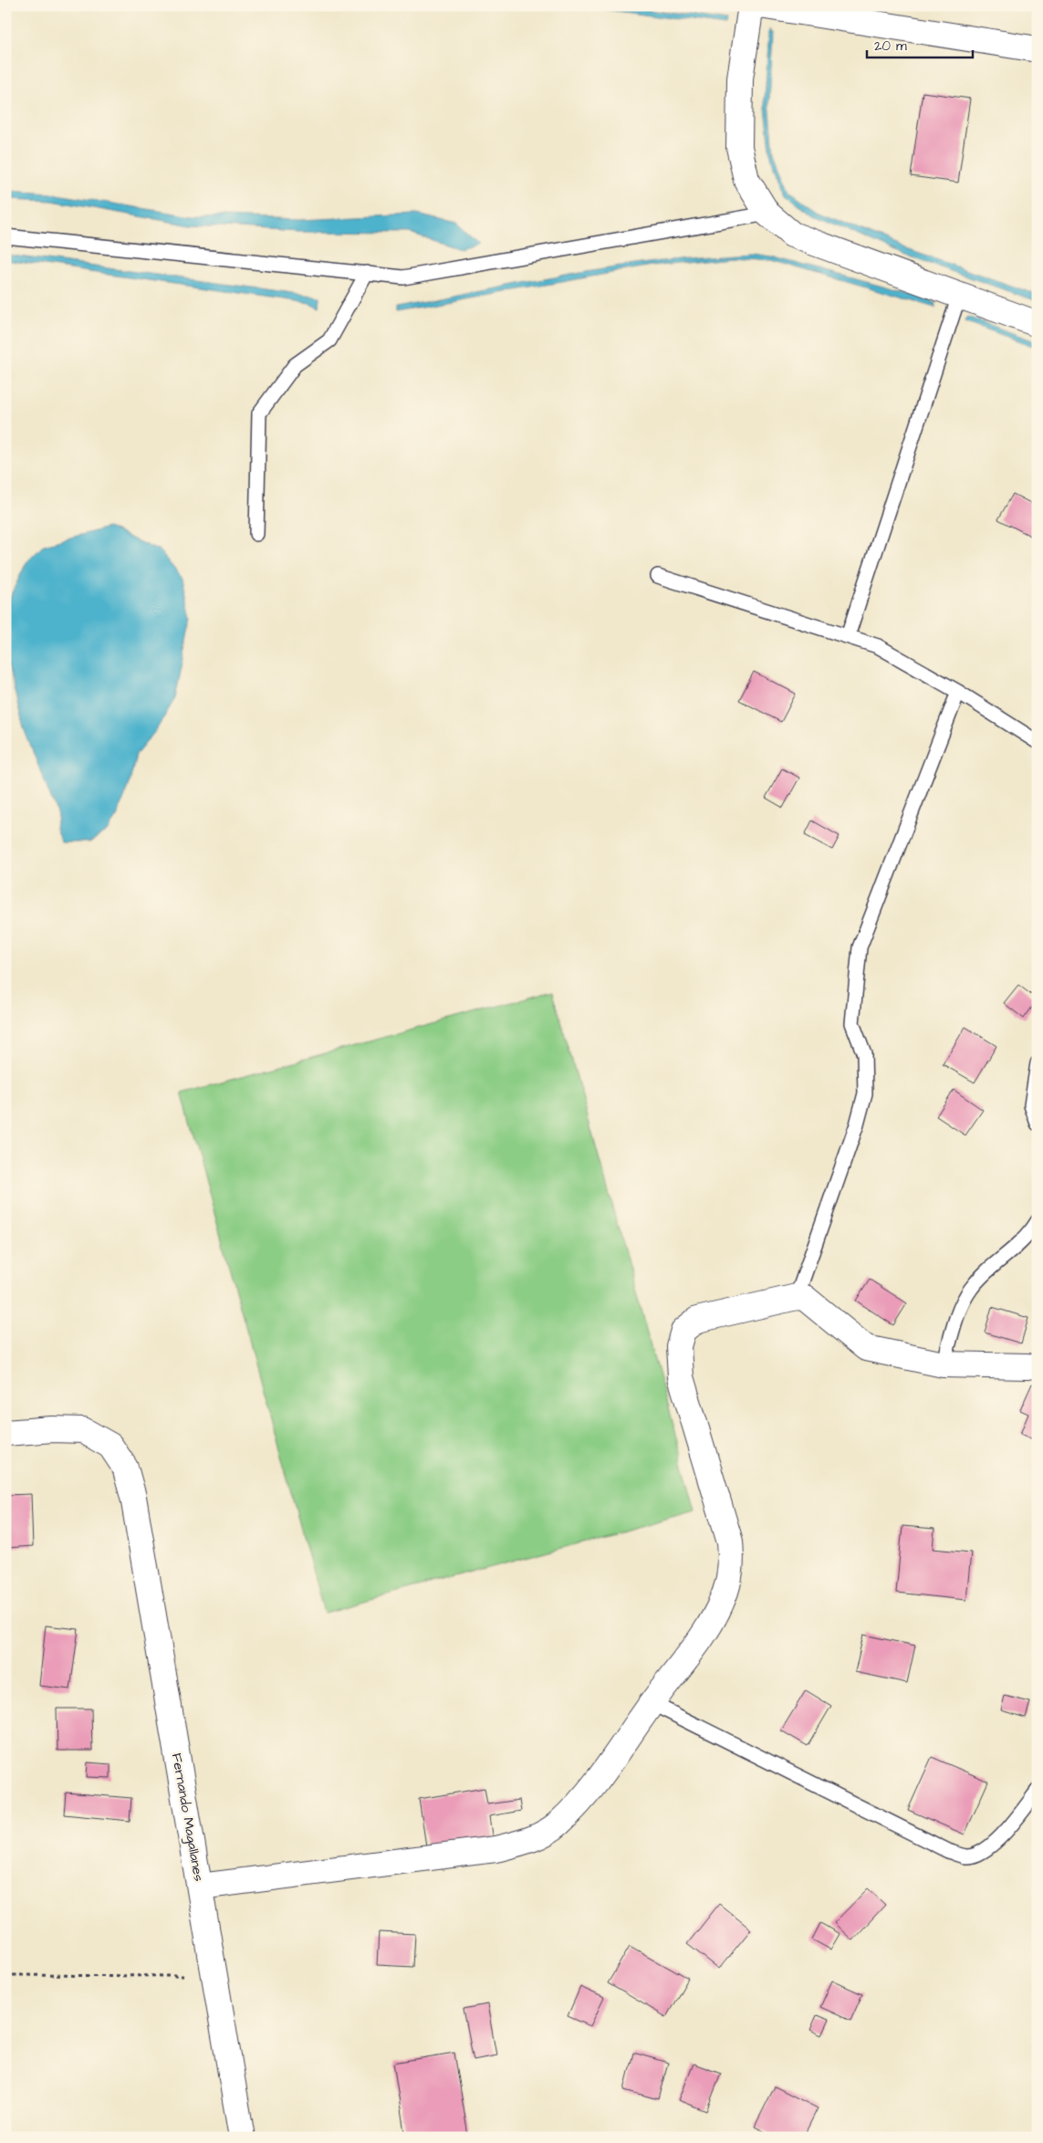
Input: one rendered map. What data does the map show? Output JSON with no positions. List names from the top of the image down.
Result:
{
  "streets": {
    "street": ["Fernando Magallanes"]
  },
  "scale_bar": "20 m"
}
